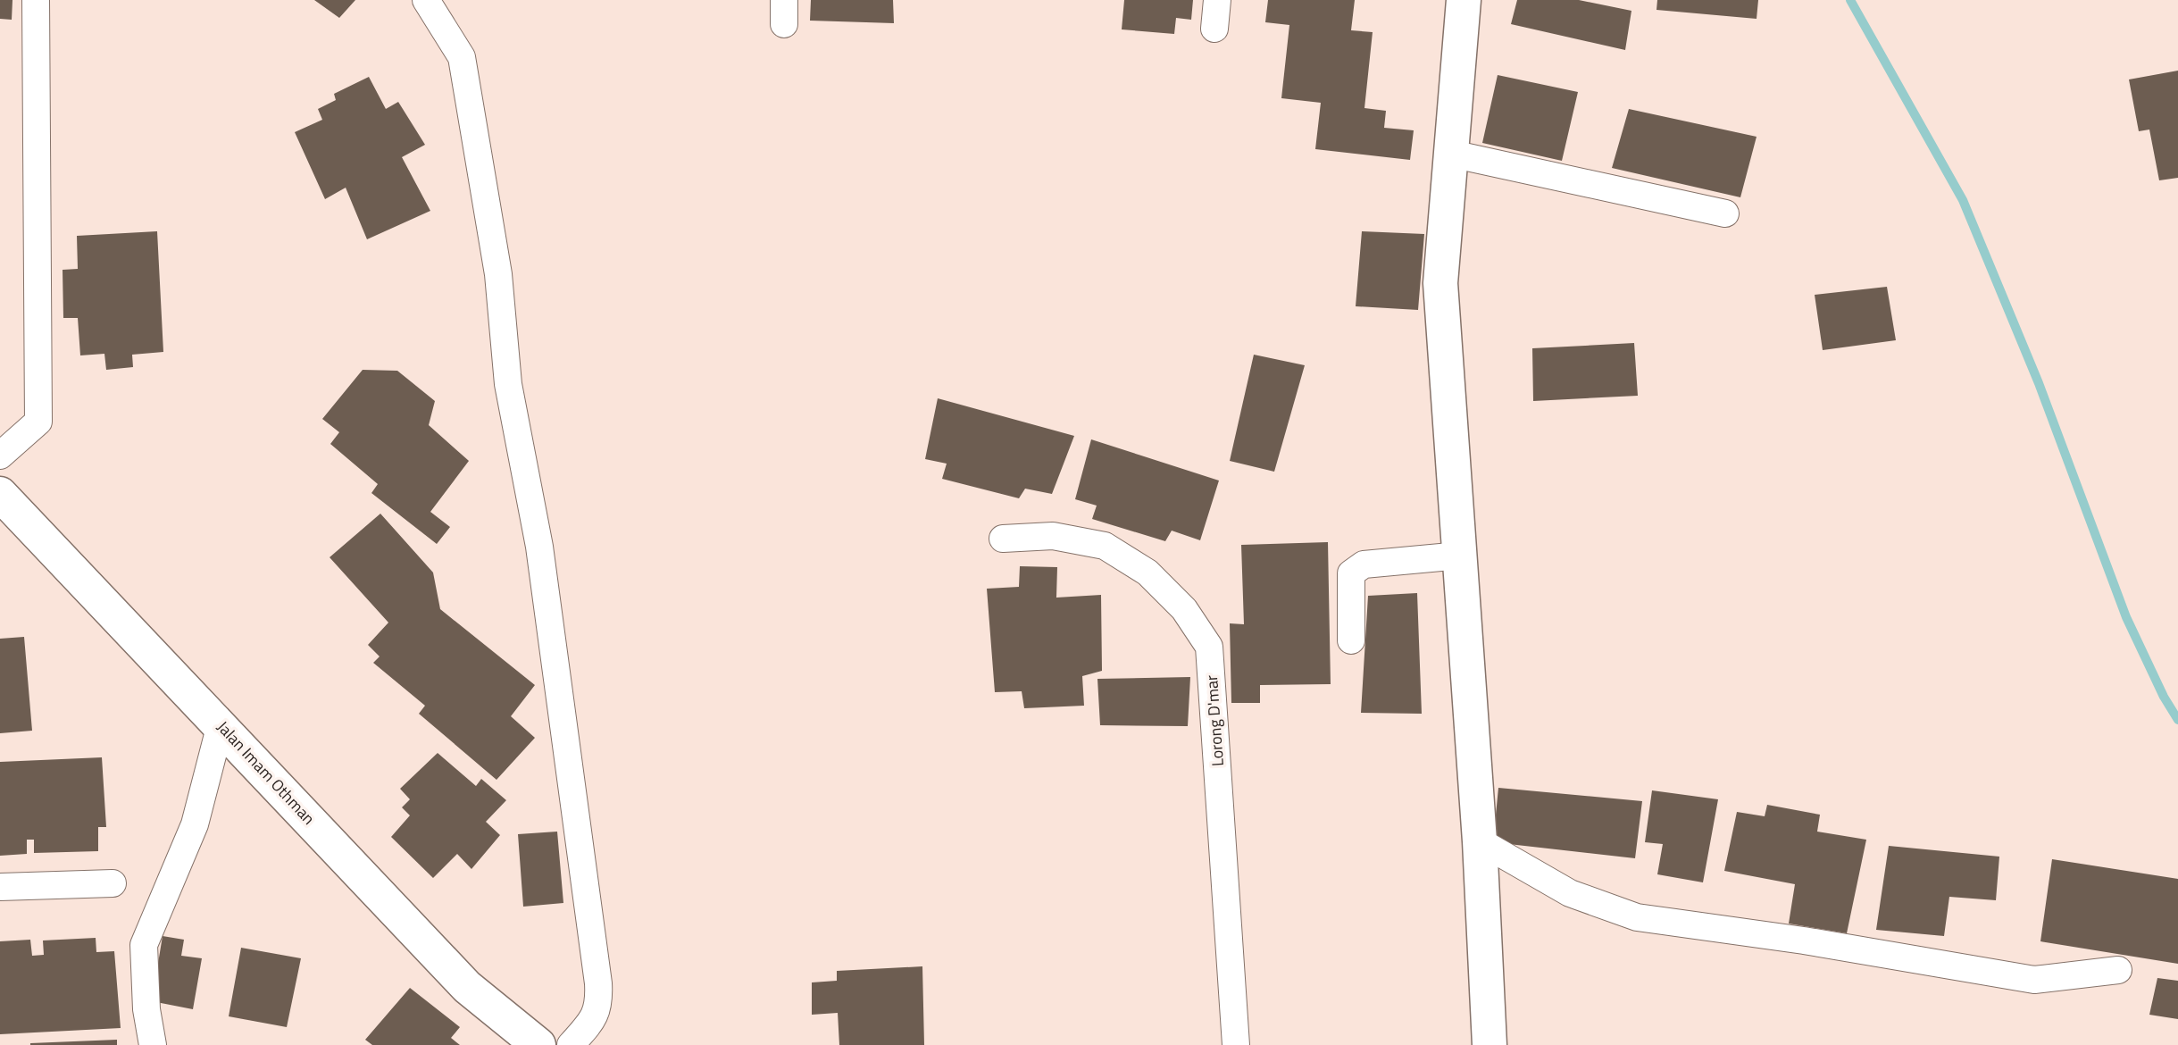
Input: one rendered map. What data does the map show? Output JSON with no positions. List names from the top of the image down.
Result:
{
  "streets": {
    "street": ["Lorong D'mar", "Jalan Imam Othman"]
  }
}
